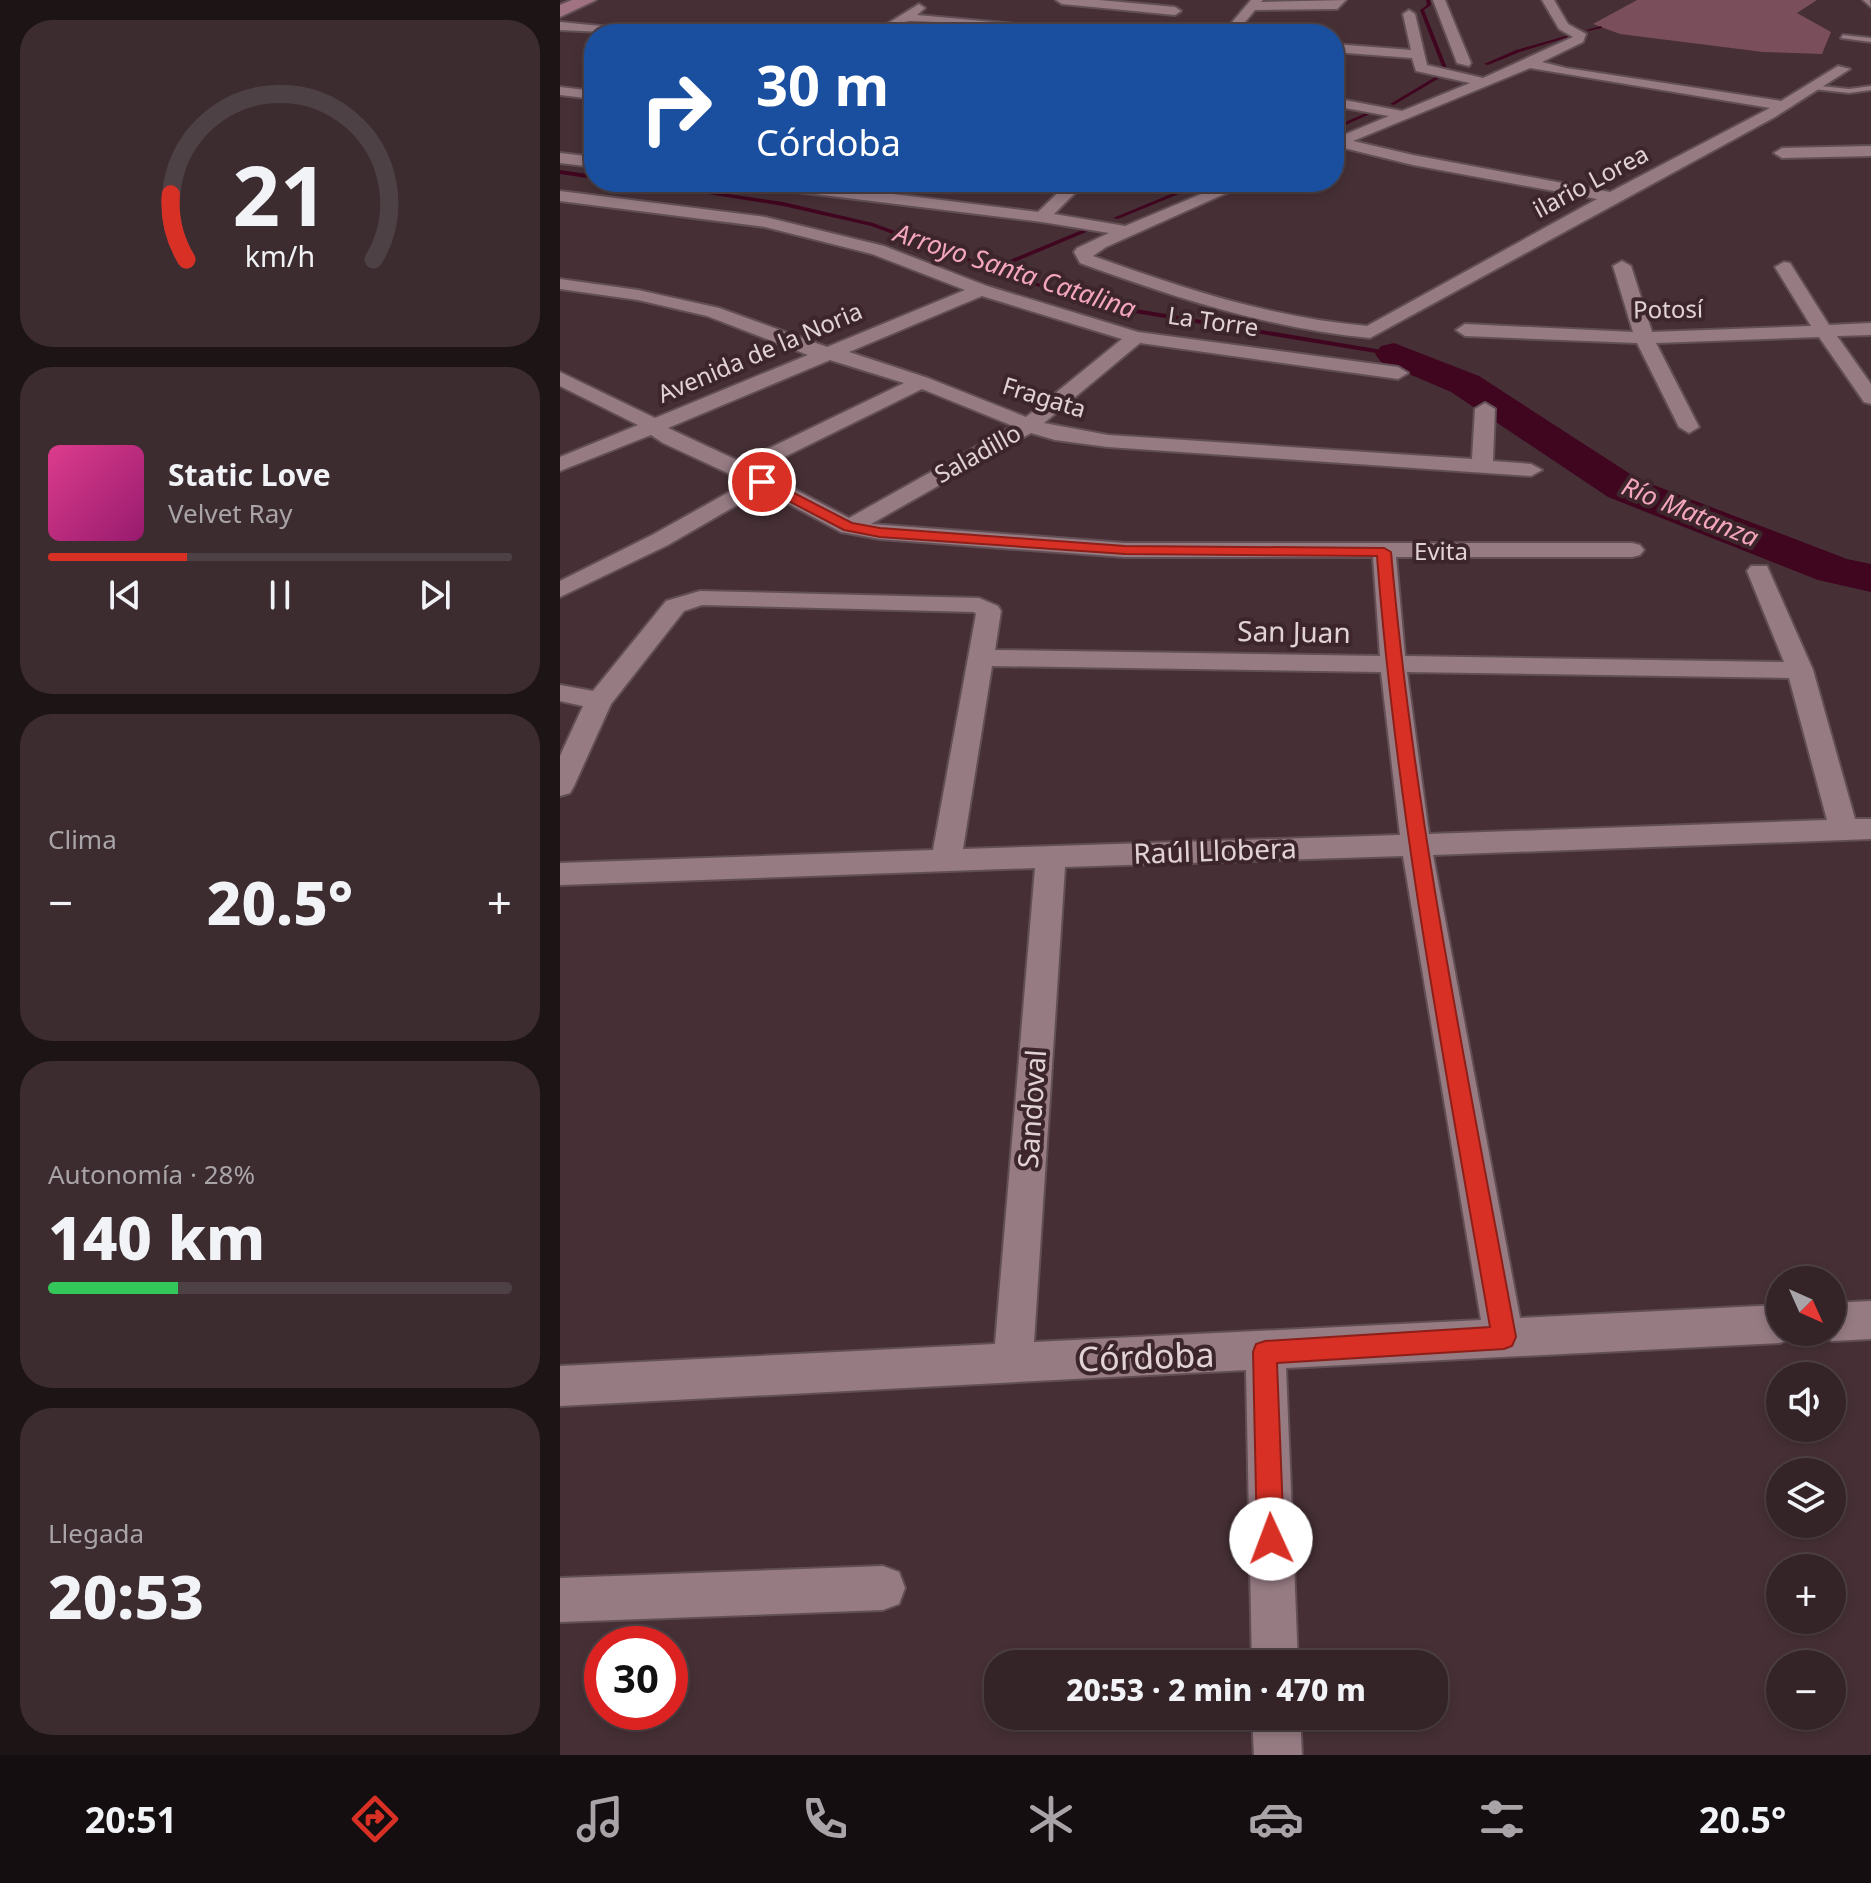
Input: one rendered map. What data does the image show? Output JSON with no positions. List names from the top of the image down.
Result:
{
  "streets": {
    "street": [
      "ilario Lorea",
      "Potosí",
      "La Torre",
      "Avenida de la Noria",
      "Fragata",
      "Saladillo",
      "Evita",
      "San Juan",
      "Raúl Llobera",
      "Sandoval",
      "Córdoba"
    ]
  },
  "crossings": [
    ["La Torre", "Avenida de la Noria"],
    ["La Torre", "Saladillo"],
    ["Avenida de la Noria", "Fragata"],
    ["Avenida de la Noria", "Evita"],
    ["Fragata", "Saladillo"],
    ["Saladillo", "Evita"],
    ["Raúl Llobera", "Sandoval"],
    ["Sandoval", "Córdoba"]
  ],
  "water": ["Arroyo Santa Catalina", "Río Matanza"],
  "north": "bottom right",
  "page": {
    "turn": ["30 m", "Córdoba"],
    "song": ["Static Love", "Velvet Ray"],
    "tile": [
      "Clima",
      ["Autonomía · 28%", "140 km"],
      ["Llegada", "20:53"]
    ],
    "heat": ["−", "20.5°", "+"],
    "map_buttons": ["+", "−"],
    "limit": "30",
    "trip": "20:53 · 2 min · 470 m",
    "tabs": ["20:51", "20.5°"],
    "gauge": ["21", "km/h"]
  }
}
